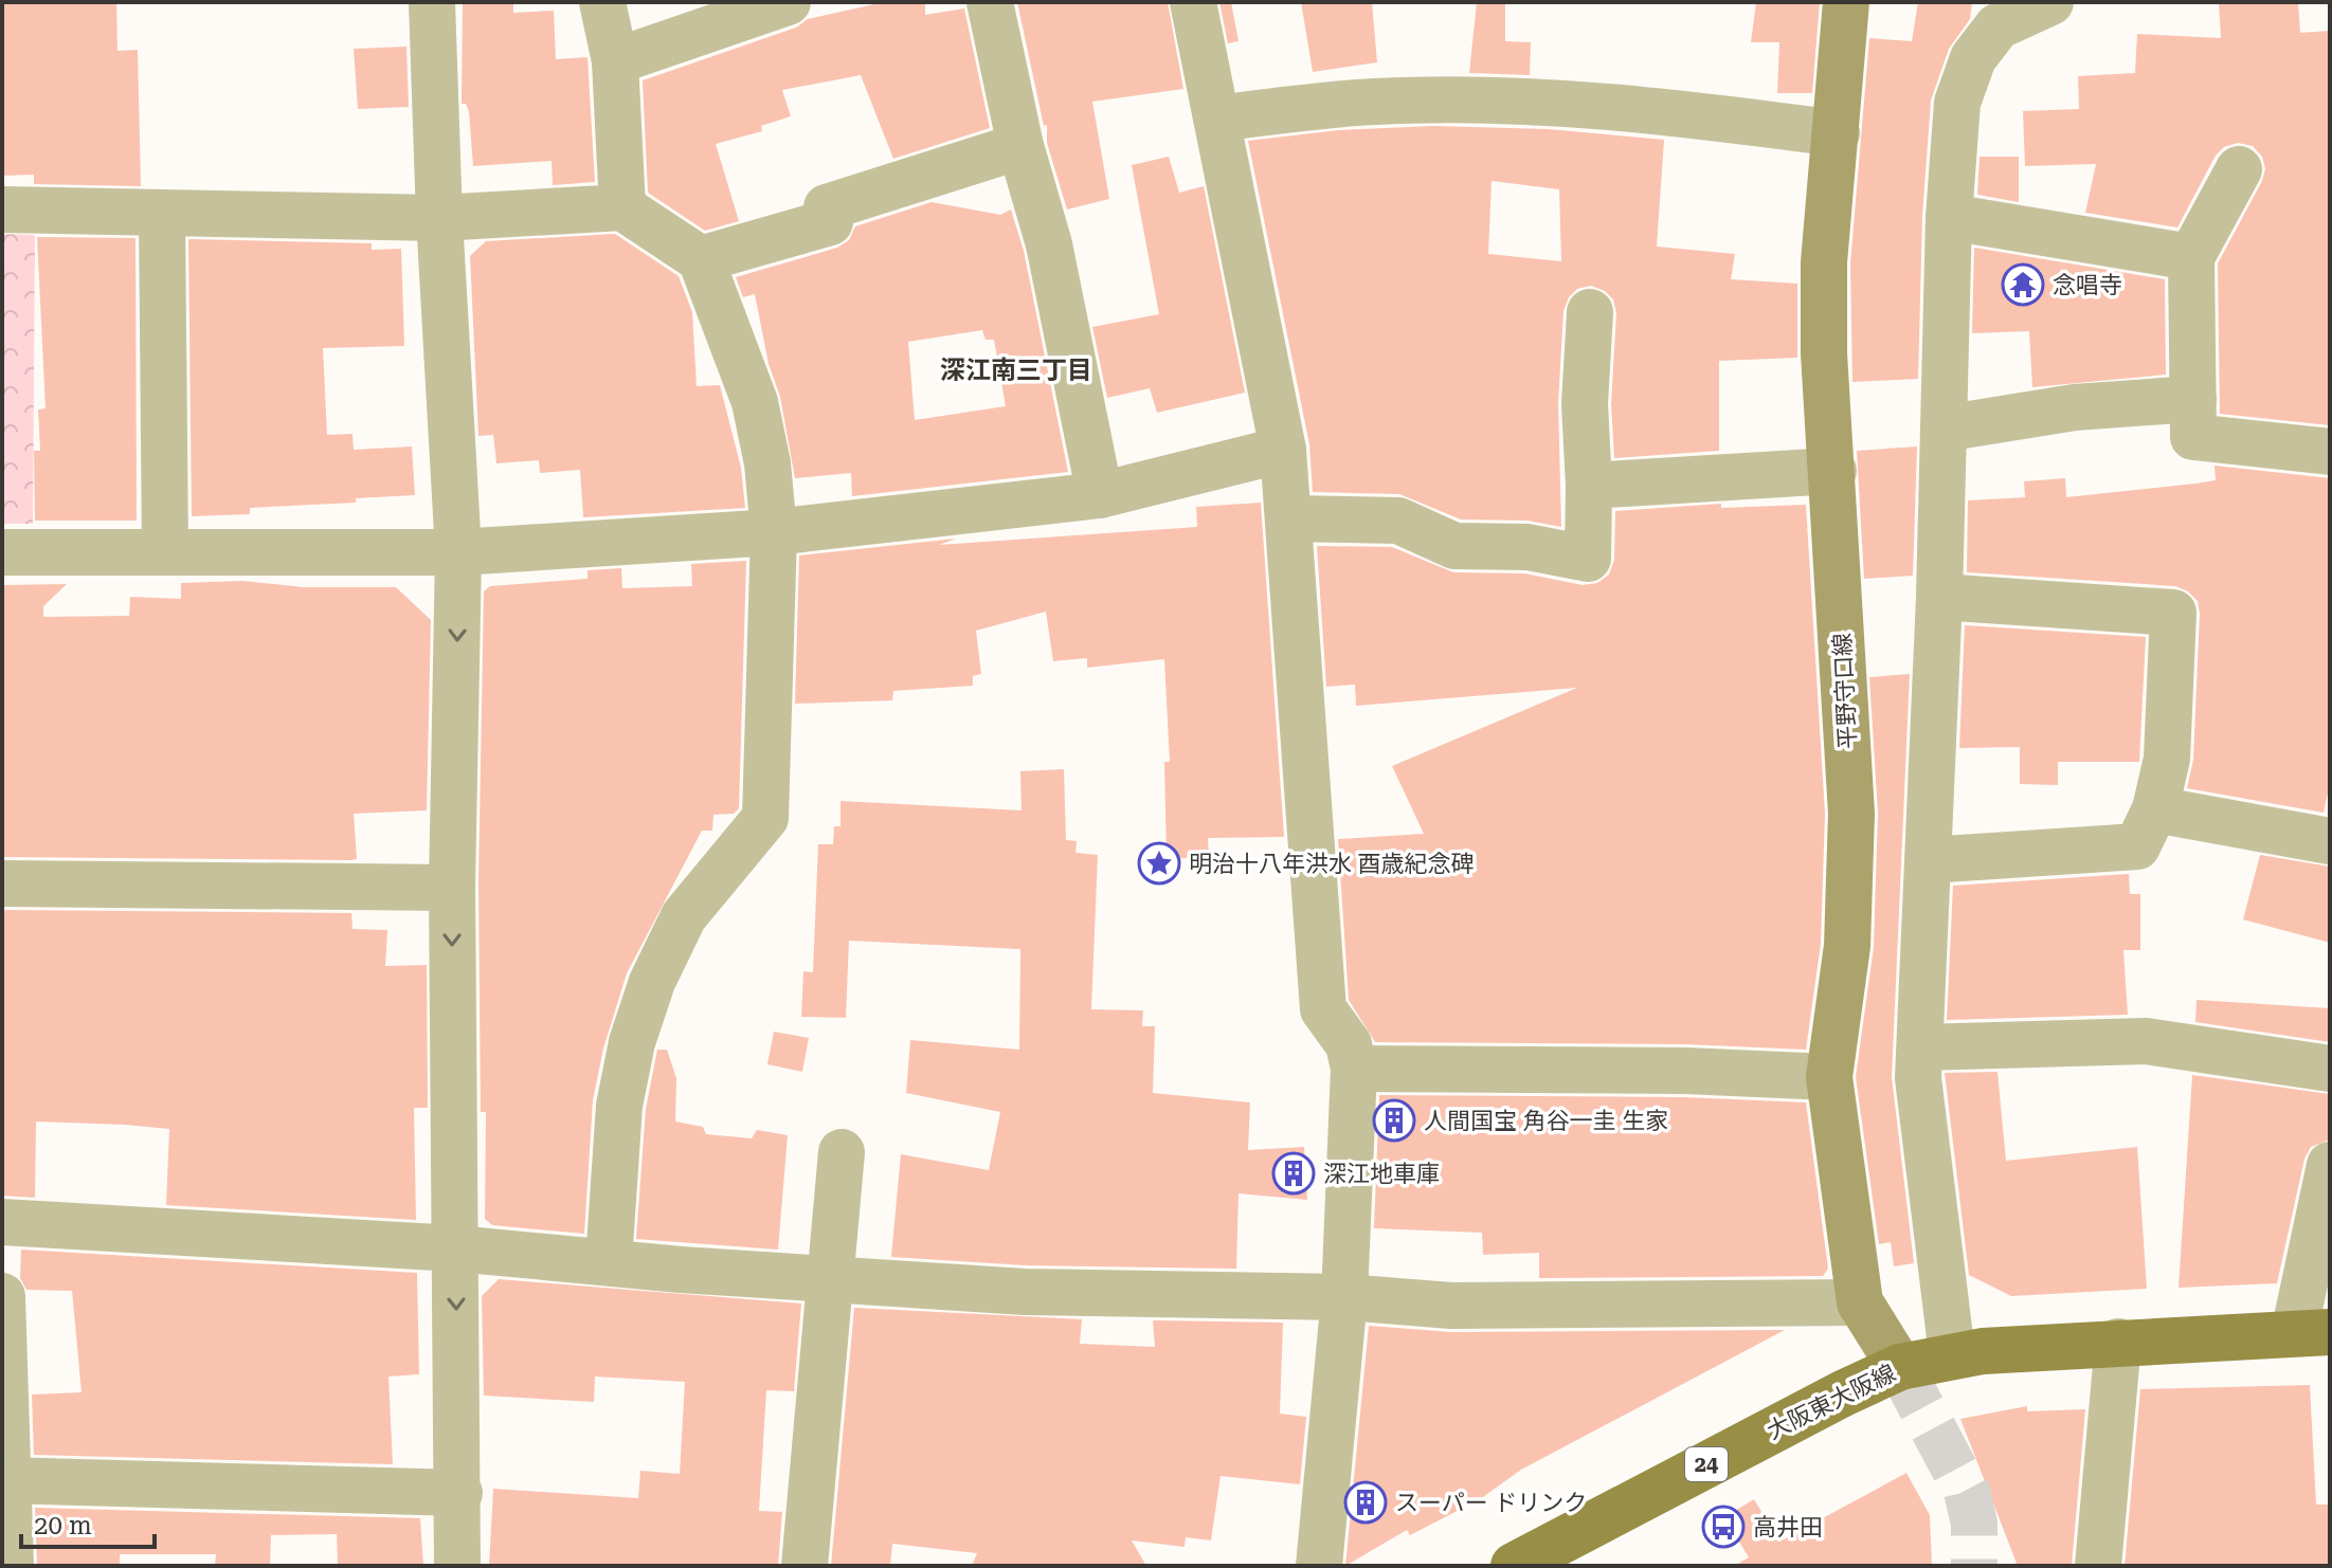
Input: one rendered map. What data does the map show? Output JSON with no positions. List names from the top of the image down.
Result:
{
  "streets": {
    "main road": ["平野守口線", "大阪東大阪線", "24"]
  },
  "crossings": [
    ["平野守口線", "大阪東大阪線"]
  ],
  "districts": ["深江南三丁目"],
  "places": {
    "temple": ["念唱寺"],
    "place": ["明治十八年洪水 酉歳紀念碑"],
    "building": ["人間国宝 角谷一圭 生家", "深江地車庫", "スーパー ドリンク"],
    "bus stop": ["高井田"]
  },
  "scale_bar": "20 m"
}
